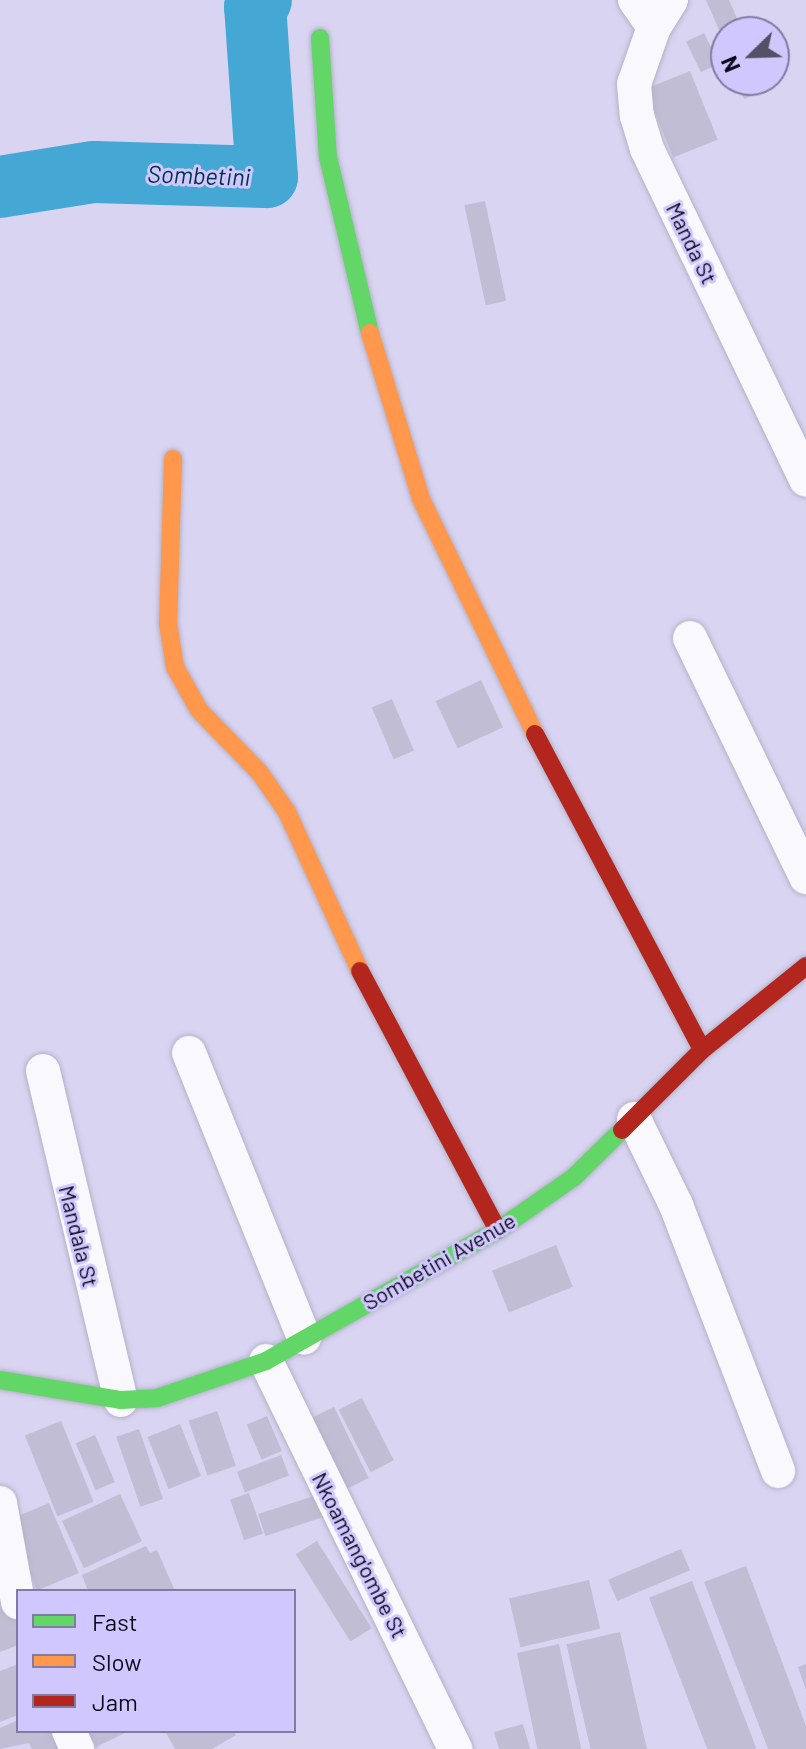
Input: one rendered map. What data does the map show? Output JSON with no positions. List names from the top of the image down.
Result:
{
  "streets": {
    "street": [
      "Manda St",
      "Mandala St",
      "Sombetini Avenue",
      "Nkoamang'ombe St"
    ]
  },
  "crossings": [
    ["Mandala St", "Sombetini Avenue"],
    ["Sombetini Avenue", "Nkoamang'ombe St"]
  ],
  "water": ["Sombetini"],
  "legend": ["Fast", "Slow", "Jam"],
  "north": "bottom left"
}
